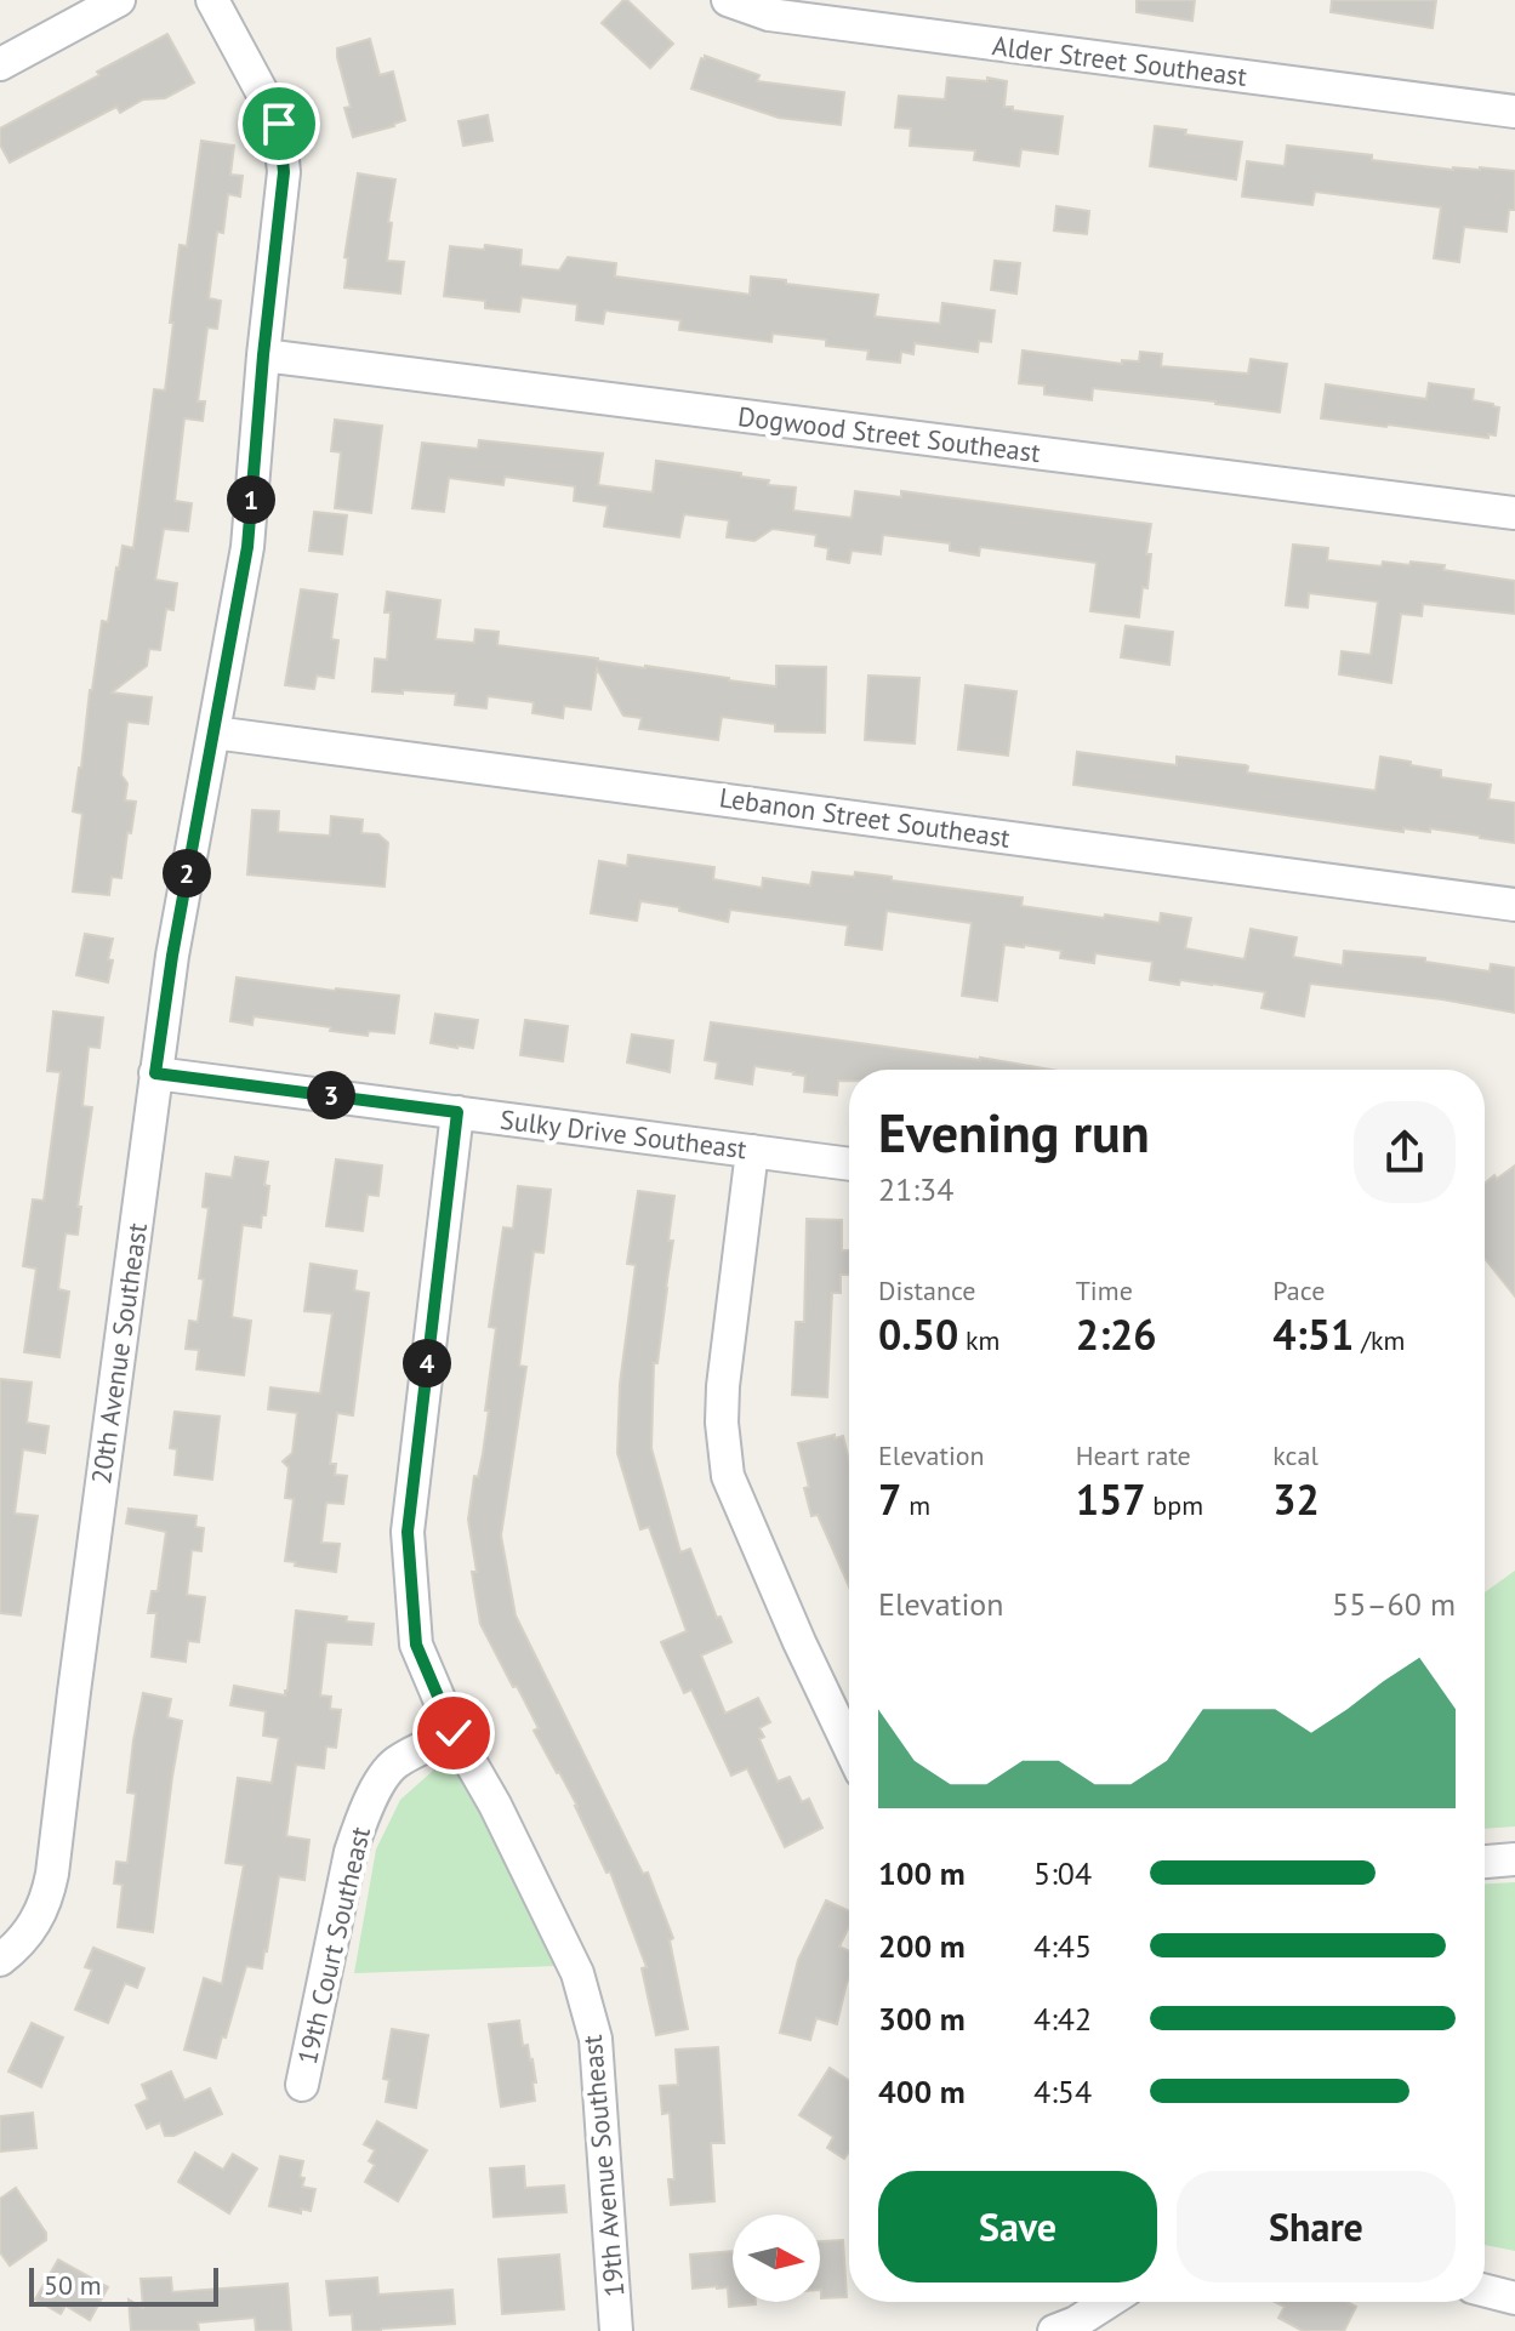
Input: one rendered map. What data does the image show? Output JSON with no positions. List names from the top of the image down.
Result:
{
  "streets": {
    "street": [
      "Alder Street Southeast",
      "Dogwood Street Southeast",
      "Lebanon Street Southeast",
      "Sulky Drive Southeast",
      "20th Avenue Southeast",
      "19th Court Southeast",
      "19th Avenue Southeast"
    ]
  },
  "crossings": [
    ["Dogwood Street Southeast", "20th Avenue Southeast"],
    ["Lebanon Street Southeast", "20th Avenue Southeast"],
    ["Sulky Drive Southeast", "20th Avenue Southeast"],
    ["Sulky Drive Southeast", "19th Avenue Southeast"],
    ["19th Court Southeast", "19th Avenue Southeast"]
  ],
  "scale_bar": "50 m",
  "north": "right",
  "page": {
    "pins": [
      "1",
      "2",
      "3",
      "4"
    ],
    "heading": ["Evening run", "21:34"],
    "stats": [
      ["Distance", "0.50 km"],
      ["Time", "2:26"],
      ["Pace", "4:51 /km"],
      ["Elevation", "7 m"],
      ["Heart rate", "157 bpm"],
      ["kcal", "32"]
    ],
    "chart": ["Elevation", "55–60 m"],
    "list": [
      {
        "name": "100 m",
        "note": "5:04"
      },
      {
        "name": "200 m",
        "note": "4:45"
      },
      {
        "name": "300 m",
        "note": "4:42"
      },
      {
        "name": "400 m",
        "note": "4:54"
      }
    ],
    "buttons": ["Save", "Share"],
    "scale": "50 m"
  }
}
